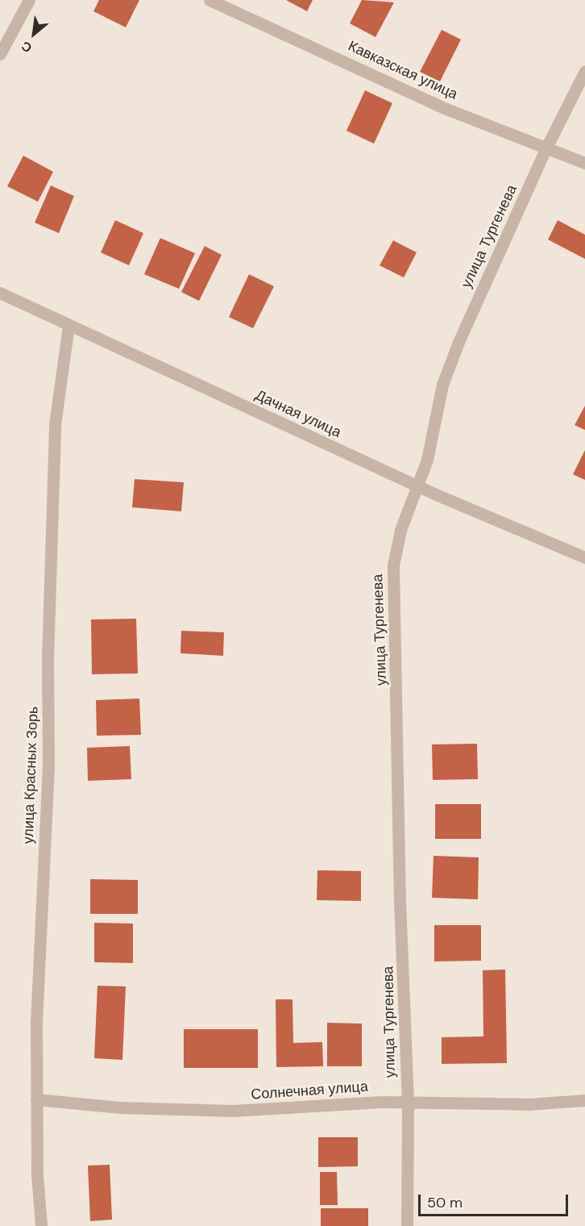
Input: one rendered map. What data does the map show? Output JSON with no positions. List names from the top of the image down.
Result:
{
  "streets": {
    "street": [
      "Кавказская улица",
      "улица Тургенева",
      "Дачная улица",
      "улица Красных Зорь",
      "Солнечная улица"
    ]
  },
  "crossings": [
    ["Кавказская улица", "улица Тургенева"],
    ["улица Тургенева", "Дачная улица"],
    ["улица Тургенева", "Солнечная улица"],
    ["Дачная улица", "улица Красных Зорь"],
    ["улица Красных Зорь", "Солнечная улица"]
  ],
  "scale_bar": "50 m",
  "north": "bottom left"
}
